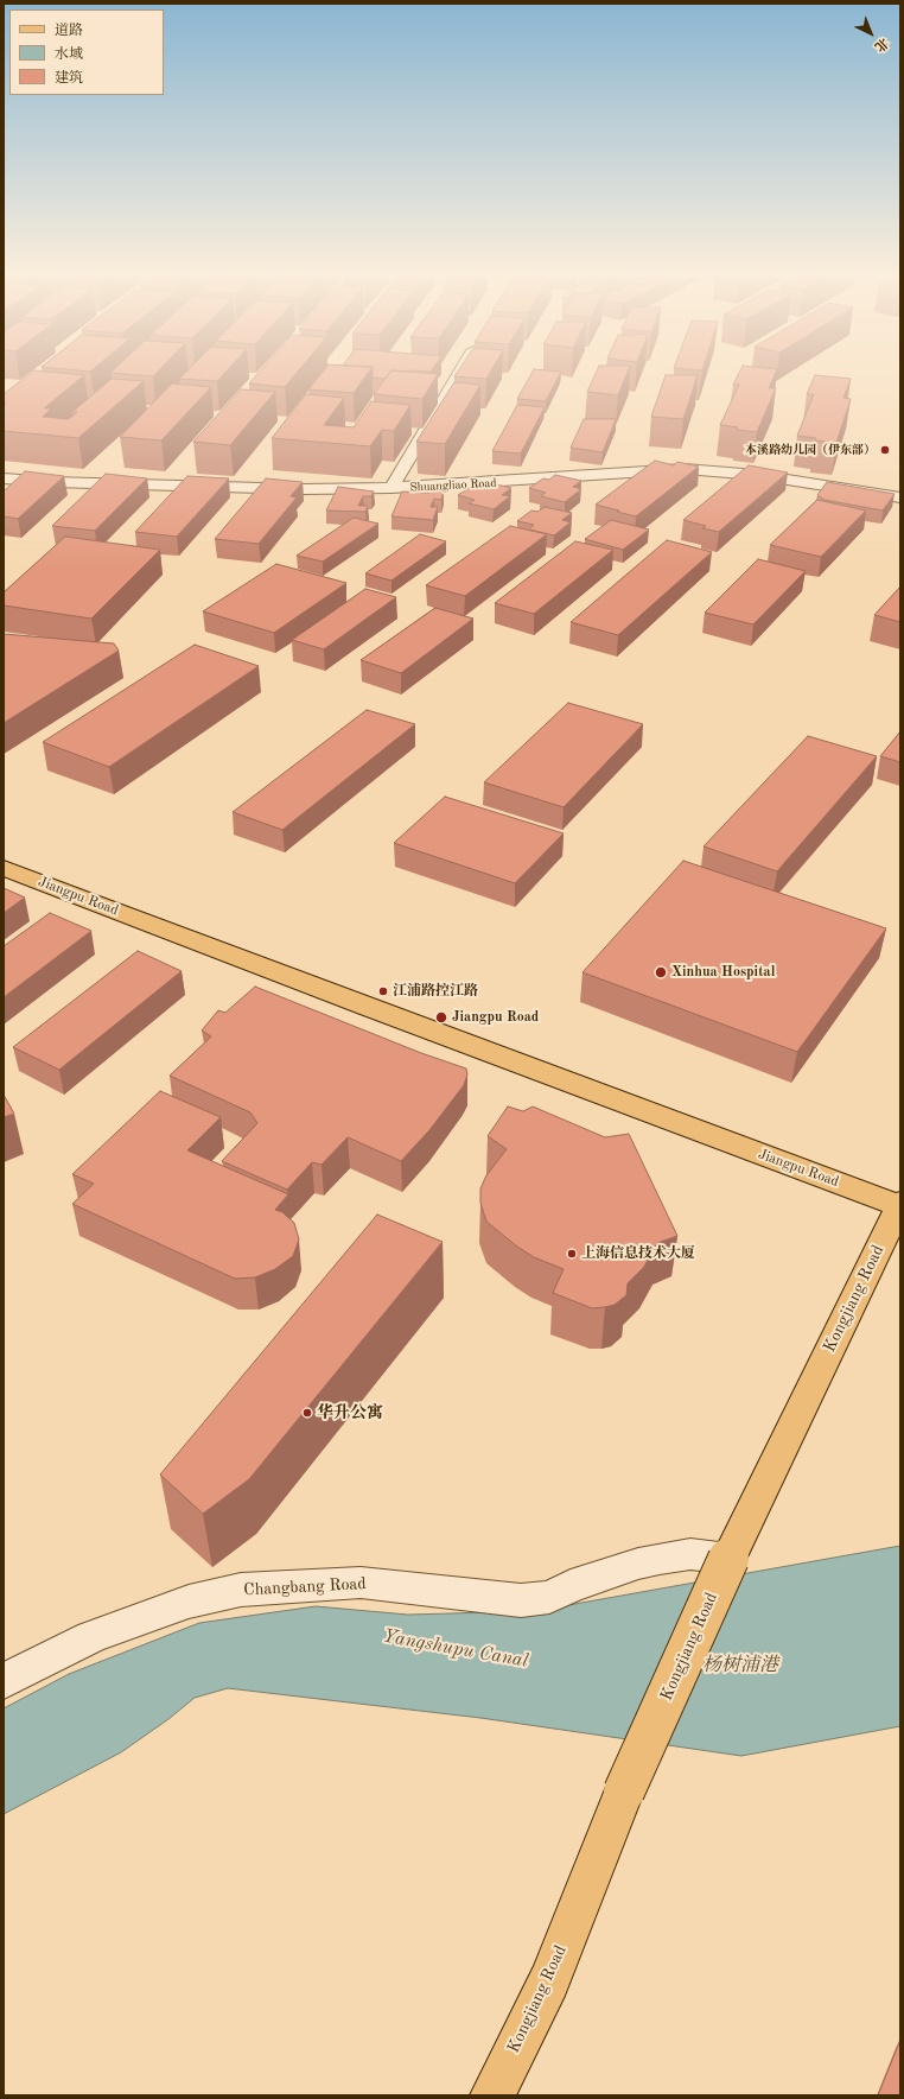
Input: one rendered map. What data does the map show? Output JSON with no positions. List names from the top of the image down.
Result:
{
  "streets": {
    "main road": ["Jiangpu Road", "Kongjiang Road"],
    "street": ["Shuangliao Road", "Changbang Road"]
  },
  "crossings": [
    ["Jiangpu Road", "Kongjiang Road"],
    ["Kongjiang Road", "Changbang Road"]
  ],
  "water": ["Yangshupu Canal", "杨树浦港"],
  "places": [
    "本溪路幼儿园（伊东部）",
    "Xinhua Hospital",
    "江浦路控江路",
    "Jiangpu Road",
    "上海信息技术大厦",
    "华升公寓"
  ],
  "legend": ["道路", "水域", "建筑"],
  "north": "bottom right"
}
